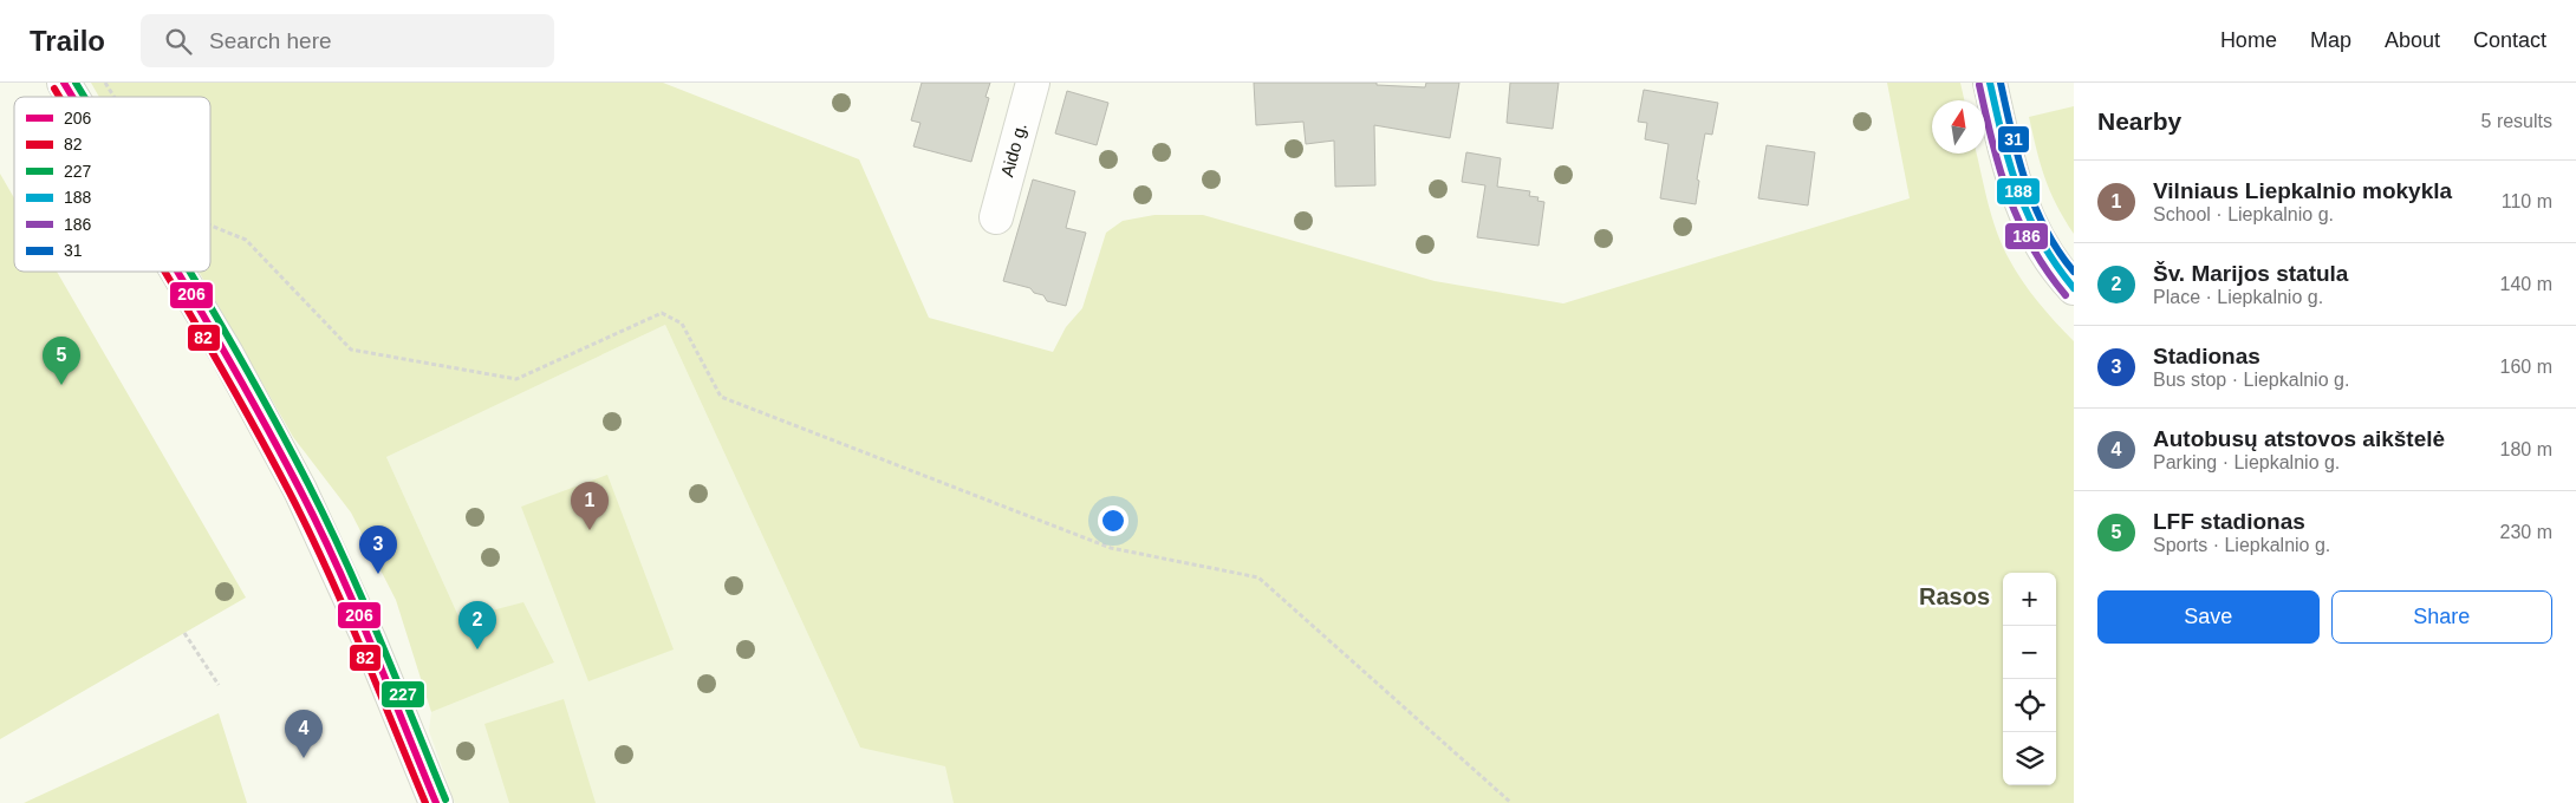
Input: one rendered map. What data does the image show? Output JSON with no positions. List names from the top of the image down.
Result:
{
  "streets": {
    "main road": ["Aido g."]
  },
  "districts": ["Rasos"],
  "lines": [
    "transit line 206",
    "transit line 227",
    "transit line 188",
    "transit line 31",
    "transit line 186",
    "transit line 82"
  ],
  "legend": [
    "206",
    "82",
    "227",
    "188",
    "186",
    "31"
  ],
  "north": "top",
  "page": {
    "header": "Trailo",
    "search": "Search here",
    "nav": [
      "Home",
      "Map",
      "About",
      "Contact"
    ],
    "heading": ["Nearby", "5 results"],
    "list": [
      {
        "mark": "1",
        "name": "Vilniaus Liepkalnio mokykla",
        "note": "School · Liepkalnio g.",
        "value": "110 m"
      },
      {
        "mark": "2",
        "name": "Šv. Marijos statula",
        "note": "Place · Liepkalnio g.",
        "value": "140 m"
      },
      {
        "mark": "3",
        "name": "Stadionas",
        "note": "Bus stop · Liepkalnio g.",
        "value": "160 m"
      },
      {
        "mark": "4",
        "name": "Autobusų atstovos aikštelė",
        "note": "Parking · Liepkalnio g.",
        "value": "180 m"
      },
      {
        "mark": "5",
        "name": "LFF stadionas",
        "note": "Sports · Liepkalnio g.",
        "value": "230 m"
      }
    ],
    "pins": [
      "5",
      "1",
      "3",
      "2",
      "4"
    ],
    "map_buttons": ["+", "−"],
    "buttons": ["Save", "Share"]
  }
}
